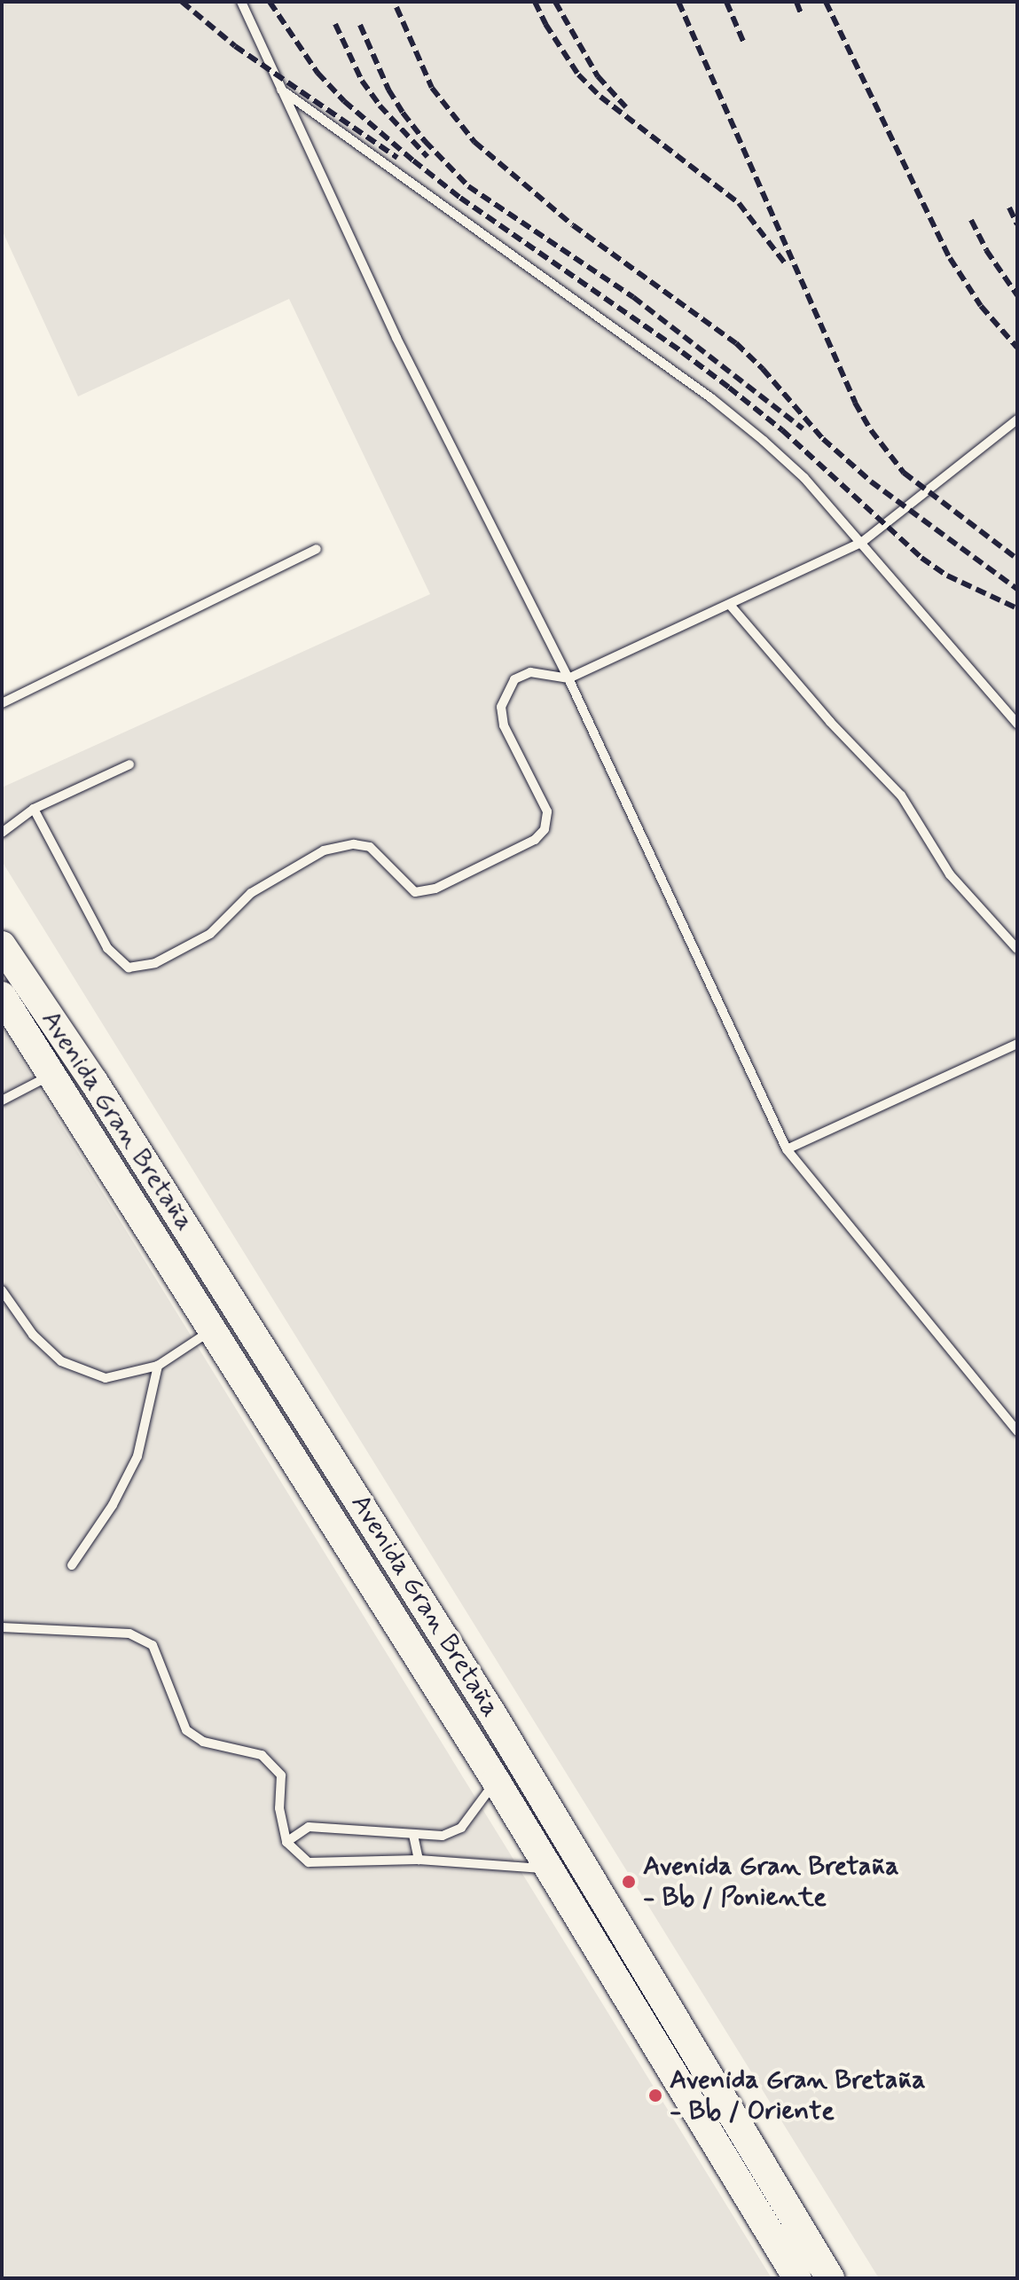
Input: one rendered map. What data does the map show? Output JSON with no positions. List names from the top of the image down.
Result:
{
  "streets": {
    "main road": ["Avenida Gran Bretaña"]
  },
  "places": ["Avenida Gran Bretaña - Bb / Poniente", "Avenida Gran Bretaña - Bb / Oriente"]
}
